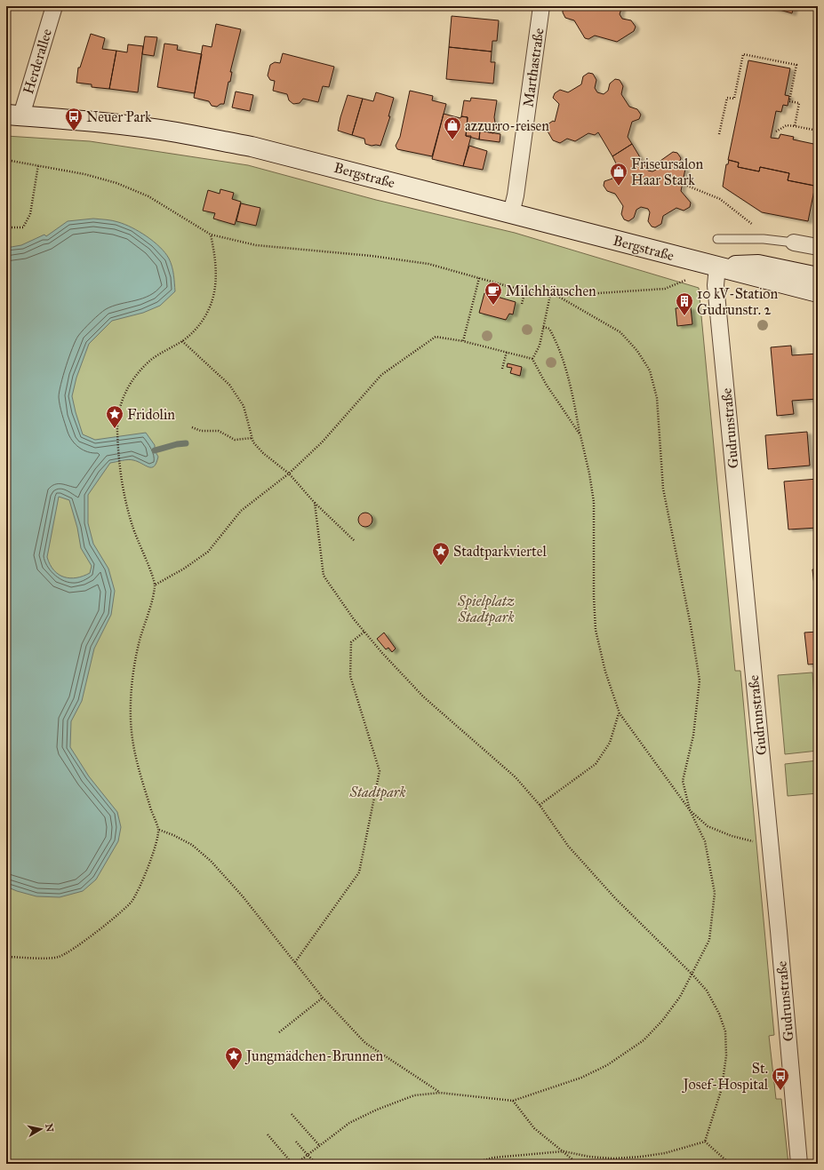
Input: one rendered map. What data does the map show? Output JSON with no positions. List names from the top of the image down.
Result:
{
  "streets": {
    "street": [
      "Herderallee",
      "Marthastraße",
      "Bergstraße",
      "Gudrunstraße"
    ]
  },
  "crossings": [
    ["Herderallee", "Bergstraße"],
    ["Marthastraße", "Bergstraße"],
    ["Bergstraße", "Gudrunstraße"]
  ],
  "parks": ["Spielplatz Stadtpark", "Stadtpark"],
  "places": {
    "bus stop": ["Neuer Park", "St. Josef-Hospital"],
    "shop": ["azzurro-reisen", "Friseursalon Haar Stark"],
    "cafe": ["Milchhäuschen"],
    "building": ["10 kV-Station Gudrunstr. 2"],
    "place": ["Fridolin", "Stadtparkviertel", "Jungmädchen-Brunnen"]
  },
  "north": "right"
}
